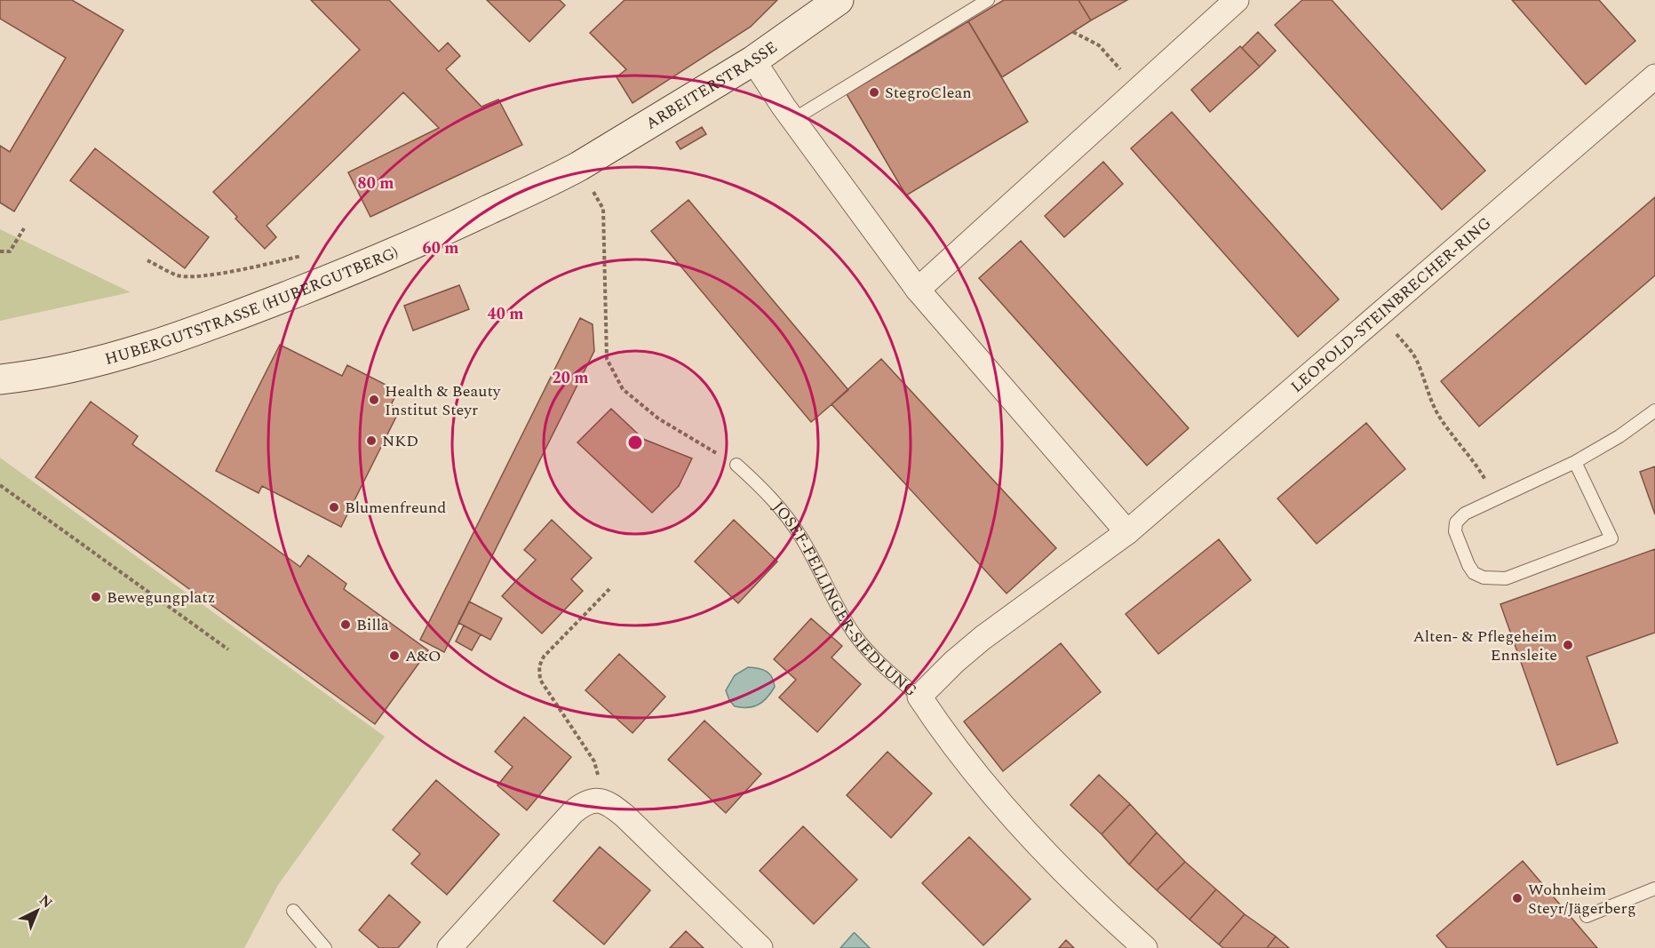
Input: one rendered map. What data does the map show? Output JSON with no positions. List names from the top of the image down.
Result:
{
  "streets": {
    "street": [
      "ARBEITERSTRASSE",
      "LEOPOLD-STEINBRECHER-RING",
      "HUBERGUTSTRASSE (HUBERGUTBERG)",
      "JOSEF-FELLINGER-SIEDLUNG"
    ]
  },
  "crossings": [
    ["ARBEITERSTRASSE", "HUBERGUTSTRASSE (HUBERGUTBERG)"],
    ["LEOPOLD-STEINBRECHER-RING", "JOSEF-FELLINGER-SIEDLUNG"]
  ],
  "places": [
    "StegroClean",
    "Health & Beauty Institut Steyr",
    "NKD",
    "Blumenfreund",
    "Bewegungplatz",
    "Billa",
    "Alten- & Pflegeheim Ennsleite",
    "A&O",
    "Wohnheim Steyr/Jägerberg"
  ],
  "north": "top right",
  "rings": [
    "80 m",
    "60 m",
    "40 m",
    "20 m"
  ]
}
